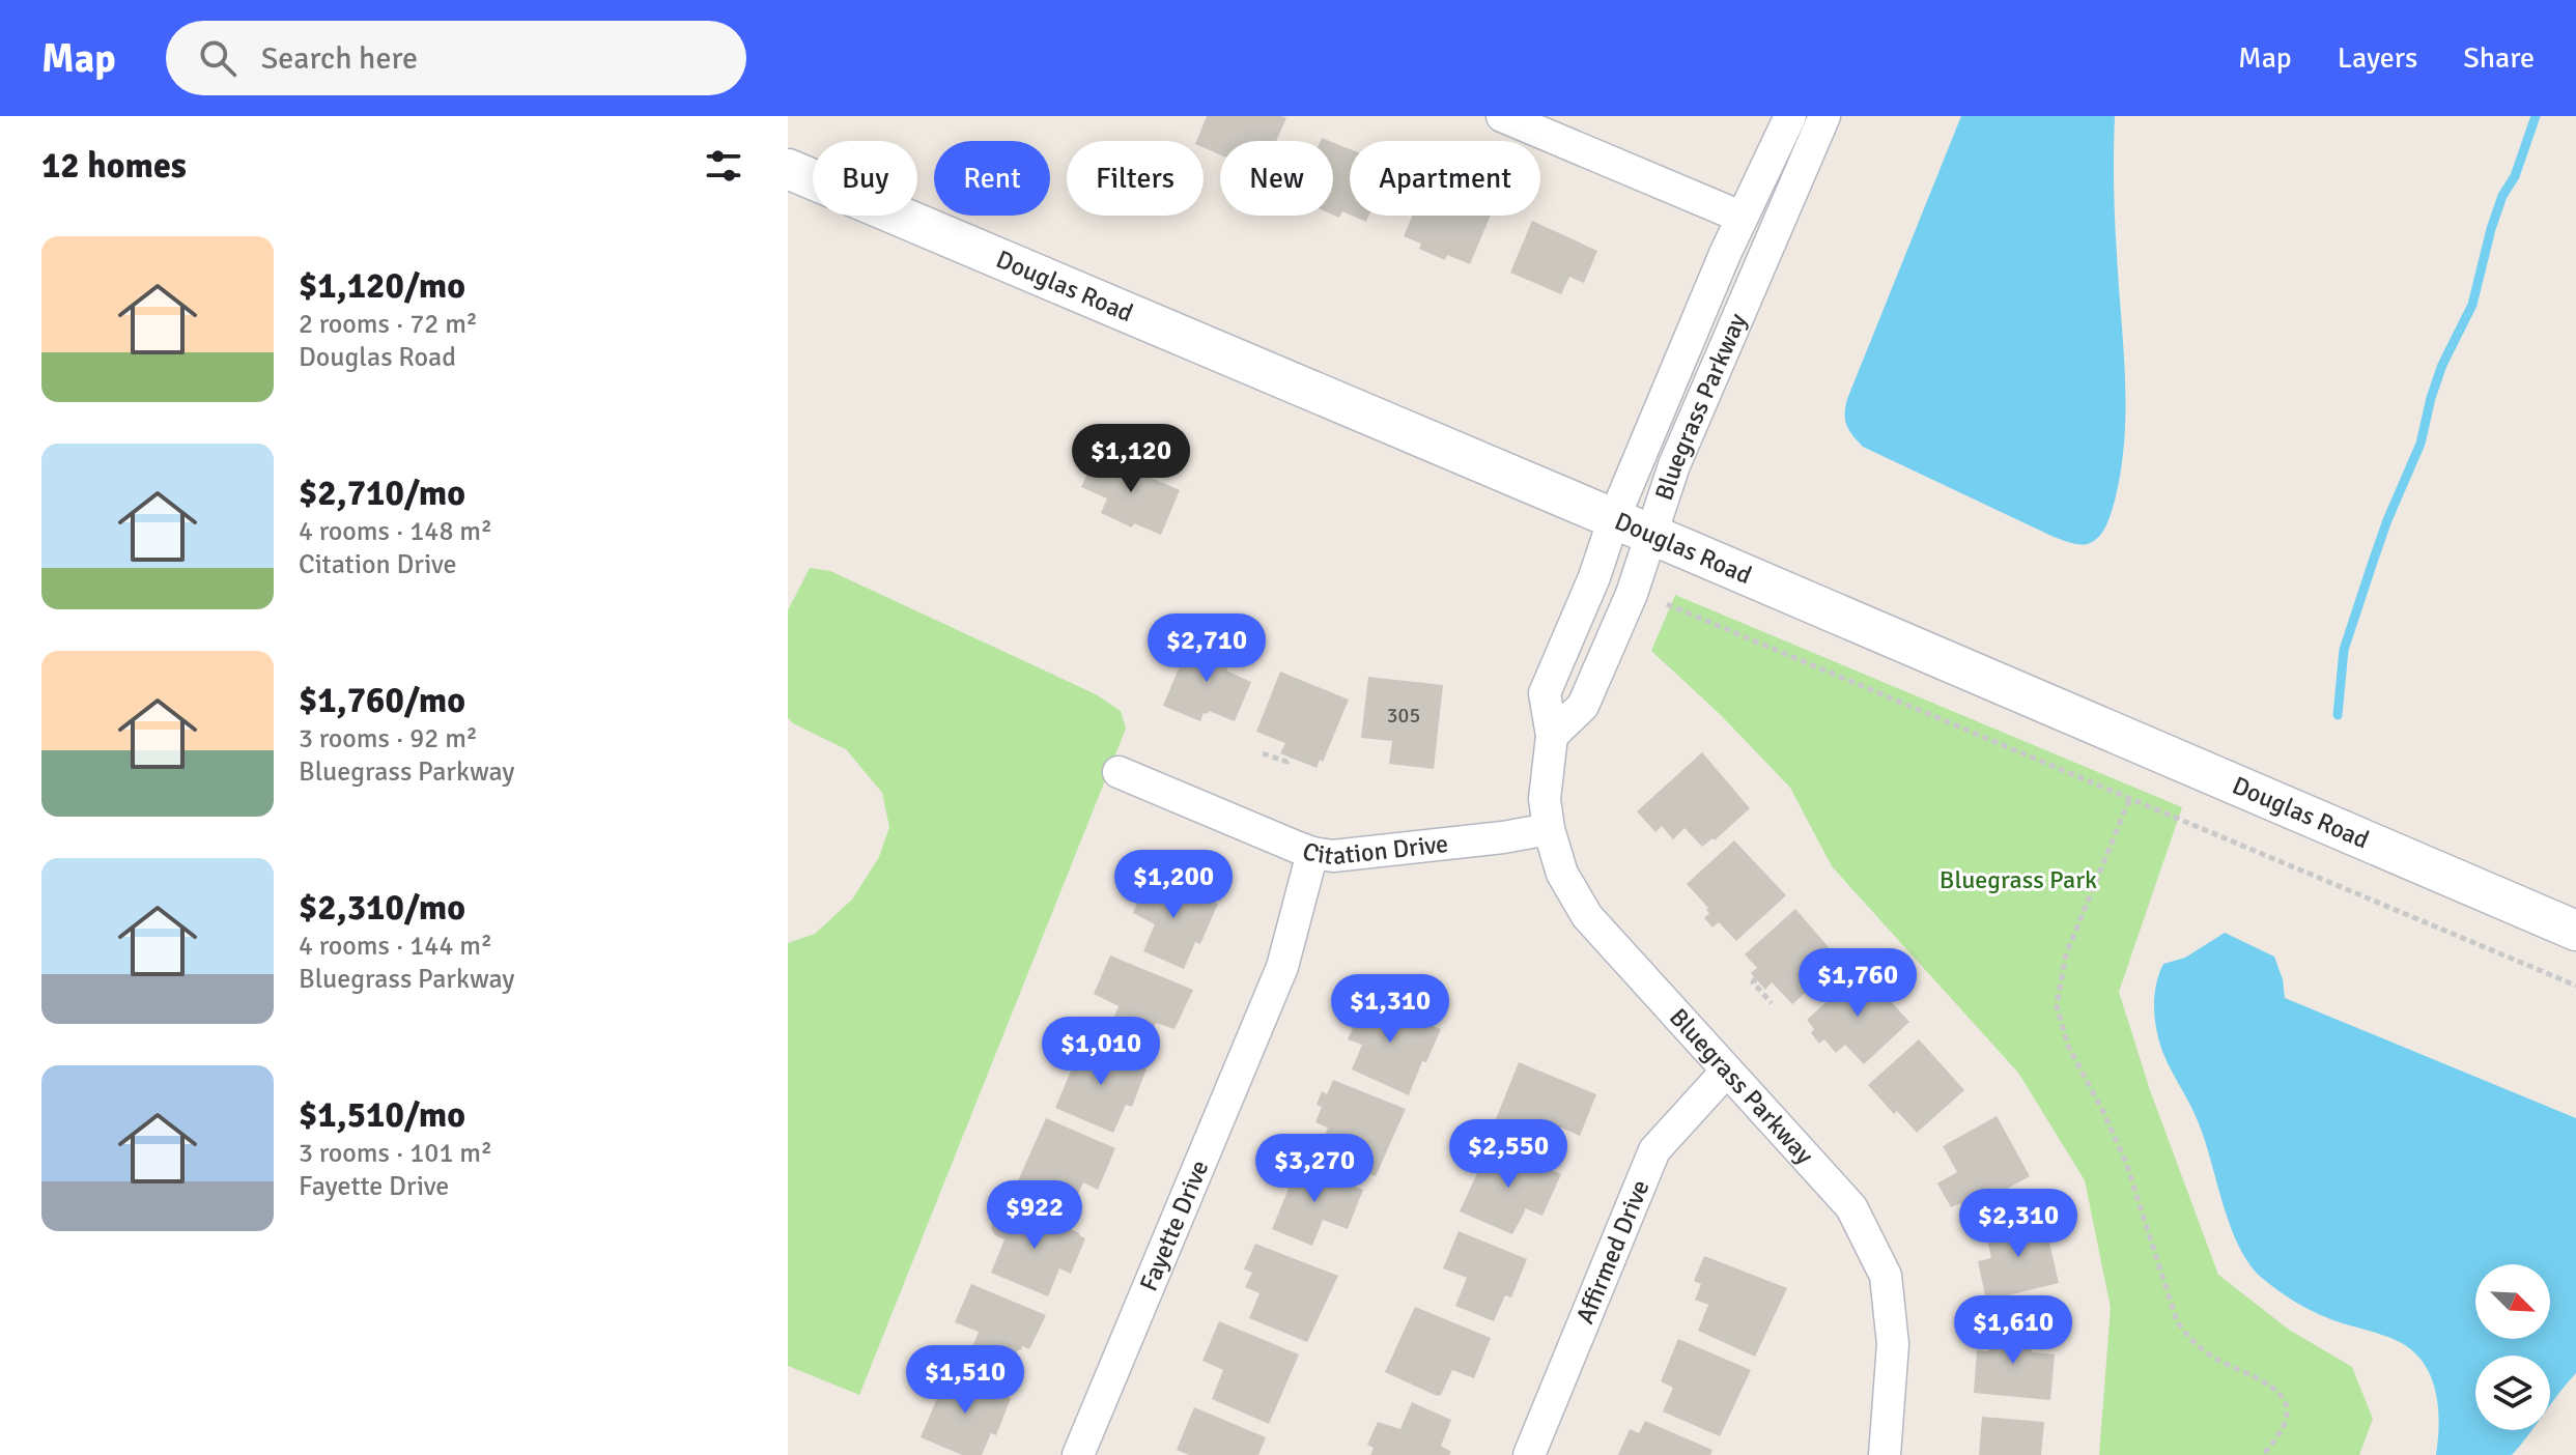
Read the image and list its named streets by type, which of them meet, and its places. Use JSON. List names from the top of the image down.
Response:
{
  "streets": {
    "street": [
      "Douglas Road",
      "Bluegrass Parkway",
      "Citation Drive",
      "Fayette Drive",
      "Affirmed Drive"
    ]
  },
  "crossings": [
    ["Douglas Road", "Bluegrass Parkway"],
    ["Bluegrass Parkway", "Citation Drive"],
    ["Bluegrass Parkway", "Affirmed Drive"],
    ["Citation Drive", "Fayette Drive"]
  ],
  "parks": ["Bluegrass Park"],
  "house_numbers": ["305"],
  "north": "bottom right",
  "page": {
    "header": "Map",
    "search": "Search here",
    "nav": ["Map", "Layers", "Share"],
    "heading": "12 homes",
    "chip": [
      "Buy",
      "Rent",
      "Filters",
      "New",
      "Apartment"
    ],
    "list": [
      {
        "name": "$1,120/mo",
        "note": "2 rooms · 72 m² · Douglas Road"
      },
      {
        "name": "$2,710/mo",
        "note": "4 rooms · 148 m² · Citation Drive"
      },
      {
        "name": "$1,760/mo",
        "note": "3 rooms · 92 m² · Bluegrass Parkway"
      },
      {
        "name": "$2,310/mo",
        "note": "4 rooms · 144 m² · Bluegrass Parkway"
      },
      {
        "name": "$1,510/mo",
        "note": "3 rooms · 101 m² · Fayette Drive"
      }
    ],
    "price": [
      "$1,120",
      "$2,710",
      "$1,200",
      "$1,760",
      "$1,310",
      "$1,010",
      "$2,550",
      "$3,270",
      "$922",
      "$2,310",
      "$1,610",
      "$1,510"
    ]
  }
}
